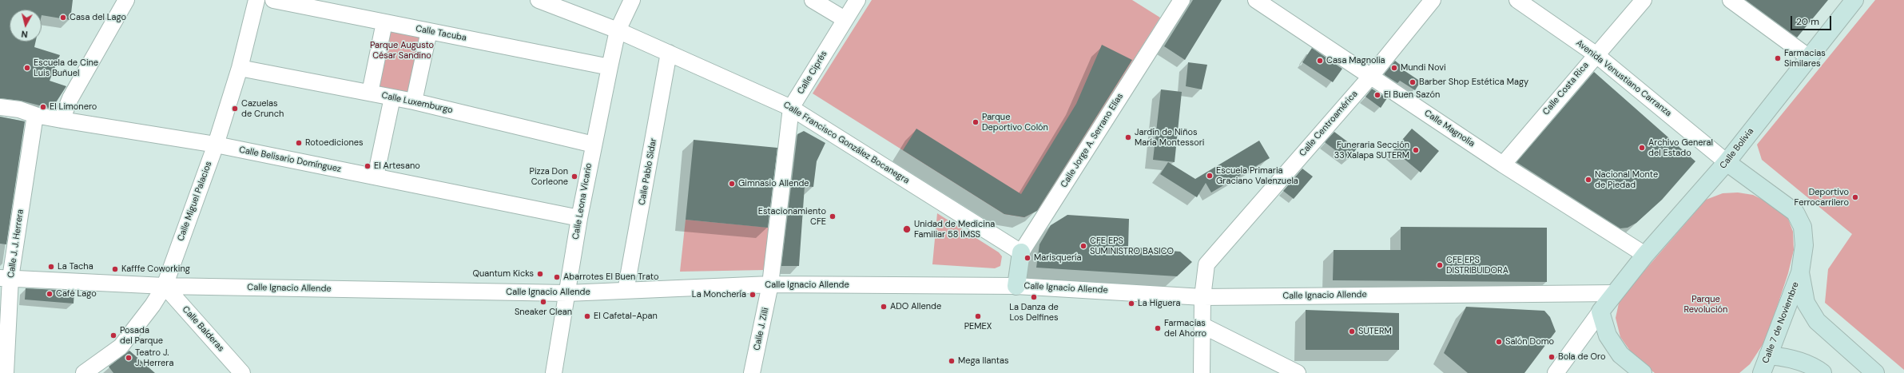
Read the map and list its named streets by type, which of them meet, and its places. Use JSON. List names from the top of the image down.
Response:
{
  "streets": {
    "main road": ["Calle Jorge A. Serrano Elías", "Calle Bolivia", "Calle 7 de Noviembre"],
    "street": [
      "Calle Tacuba",
      "Calle Ciprés",
      "Avenida Venustiano Carranza",
      "Calle Costa Rica",
      "Calle Luxemburgo",
      "Calle Centroamérica",
      "Calle Magnolia",
      "Calle Francisco González Bocanegra",
      "Calle Belisario Domínguez",
      "Calle Pablo Sidar",
      "Calle Miguel Palacios",
      "Calle Leona Vicario",
      "Calle J. J. Herrera",
      "Calle Ignacio Allende",
      "Calle Balderas",
      "Calle J. Zilli"
    ]
  },
  "crossings": [
    ["Calle Tacuba", "Calle Leona Vicario"],
    ["Calle Ciprés", "Calle Francisco González Bocanegra"],
    ["Calle Ciprés", "Calle Ignacio Allende"],
    ["Calle Ciprés", "Calle J. Zilli"],
    ["Avenida Venustiano Carranza", "Calle Costa Rica"],
    ["Avenida Venustiano Carranza", "Calle Bolivia"],
    ["Calle Costa Rica", "Calle Magnolia"],
    ["Calle Luxemburgo", "Calle Miguel Palacios"],
    ["Calle Luxemburgo", "Calle Leona Vicario"],
    ["Calle Centroamérica", "Calle Magnolia"],
    ["Calle Centroamérica", "Calle Ignacio Allende"],
    ["Calle Magnolia", "Calle Bolivia"],
    ["Calle Jorge A. Serrano Elías", "Calle Francisco González Bocanegra"],
    ["Calle Jorge A. Serrano Elías", "Calle Ignacio Allende"],
    ["Calle Francisco González Bocanegra", "Calle Pablo Sidar"],
    ["Calle Francisco González Bocanegra", "Calle Leona Vicario"],
    ["Calle Bolivia", "Calle Ignacio Allende"],
    ["Calle Belisario Domínguez", "Calle Miguel Palacios"],
    ["Calle Belisario Domínguez", "Calle Leona Vicario"],
    ["Calle Belisario Domínguez", "Calle J. J. Herrera"],
    ["Calle Pablo Sidar", "Calle Ignacio Allende"],
    ["Calle Miguel Palacios", "Calle Ignacio Allende"],
    ["Calle Miguel Palacios", "Calle Balderas"],
    ["Calle Leona Vicario", "Calle Ignacio Allende"],
    ["Calle J. J. Herrera", "Calle Ignacio Allende"],
    ["Calle Ignacio Allende", "Calle Balderas"],
    ["Calle Ignacio Allende", "Calle J. Zilli"]
  ],
  "parks": ["Parque Augusto César Sandino", "Parque Revolución"],
  "places": [
    "Casa del Lago",
    "Farmacias Similares",
    "Casa Magnolia",
    "Escuela de Cine Luis Buñuel",
    "Mundi Novi",
    "Barber Shop Estética Magy",
    "El Buen Sazón",
    "El Limonero",
    "Cazuelas de Crunch",
    "Parque Deportivo Colón",
    "Jardín de Niños María Montessori",
    "Rotoediciones",
    "Archivo General del Estado",
    "Funeraria Sección 33 Xalapa SUTERM",
    "El Artesano",
    "Escuela Primaria Graciano Valenzuela",
    "Pizza Don Corleone",
    "Nacional Monte de Piedad",
    "Gimnasio Allende",
    "Deportivo Ferrocarrilero",
    "Estacionamiento CFE",
    "Unidad de Medicina Familiar 58 IMSS",
    "CFE EPS SUMINISTRO BASICO",
    "Marisquería",
    "CFE EPS DISTRIBUIDORA",
    "La Tacha",
    "Kafffe Coworking",
    "Quantum Kicks",
    "Abarrotes El Buen Trato",
    "Café Lago",
    "La Monchería",
    "La Danza de Los Delfines",
    "Sneaker Clean",
    "La Higuera",
    "ADO Allende",
    "El Cafetal-Apan",
    "PEMEX",
    "Farmacias del Ahorro",
    "SUTERM",
    "Posada del Parque",
    "Salón Domo",
    "Bola de Oro",
    "Teatro J. J. Herrera",
    "Mega llantas"
  ],
  "scale_bar": "20 m",
  "north": "bottom"
}
